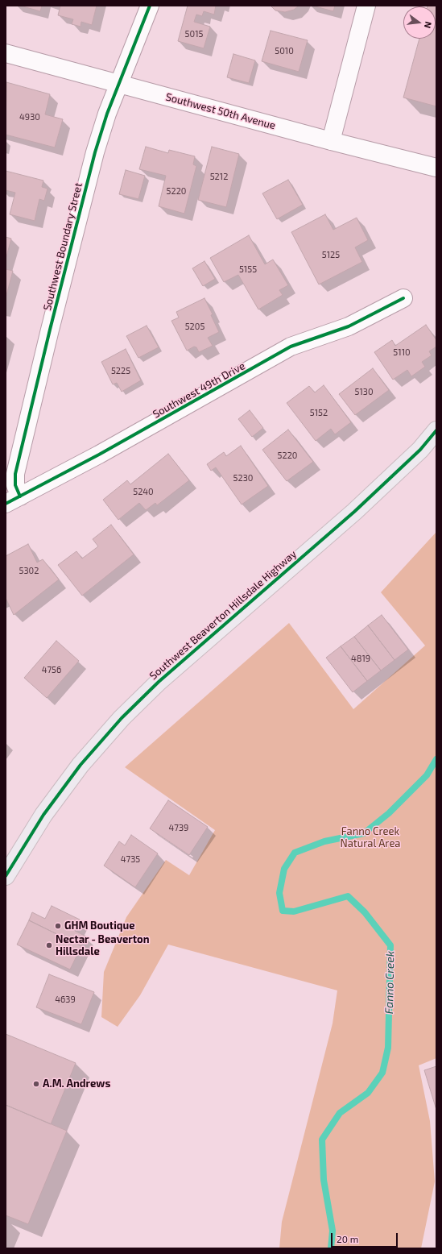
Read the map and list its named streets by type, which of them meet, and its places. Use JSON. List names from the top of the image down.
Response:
{
  "streets": {
    "main road": ["Southwest Beaverton Hillsdale Highway"],
    "street": ["Southwest 50th Avenue", "Southwest Boundary Street", "Southwest 49th Drive"]
  },
  "crossings": [
    ["Southwest 50th Avenue", "Southwest Boundary Street"],
    ["Southwest Boundary Street", "Southwest 49th Drive"]
  ],
  "water": ["Fanno Creek"],
  "parks": ["Fanno Creek Natural Area"],
  "places": ["GHM Boutique", "Nectar - Beaverton Hillsdale", "A.M. Andrews"],
  "house_numbers": [
    "5015",
    "5010",
    "4930",
    "5212",
    "5220",
    "5125",
    "5155",
    "5205",
    "5110",
    "5225",
    "5130",
    "5152",
    "5220",
    "5230",
    "5240",
    "5302",
    "4819",
    "4756",
    "4739",
    "4735",
    "4639"
  ],
  "scale_bar": "20 m",
  "north": "right"
}
